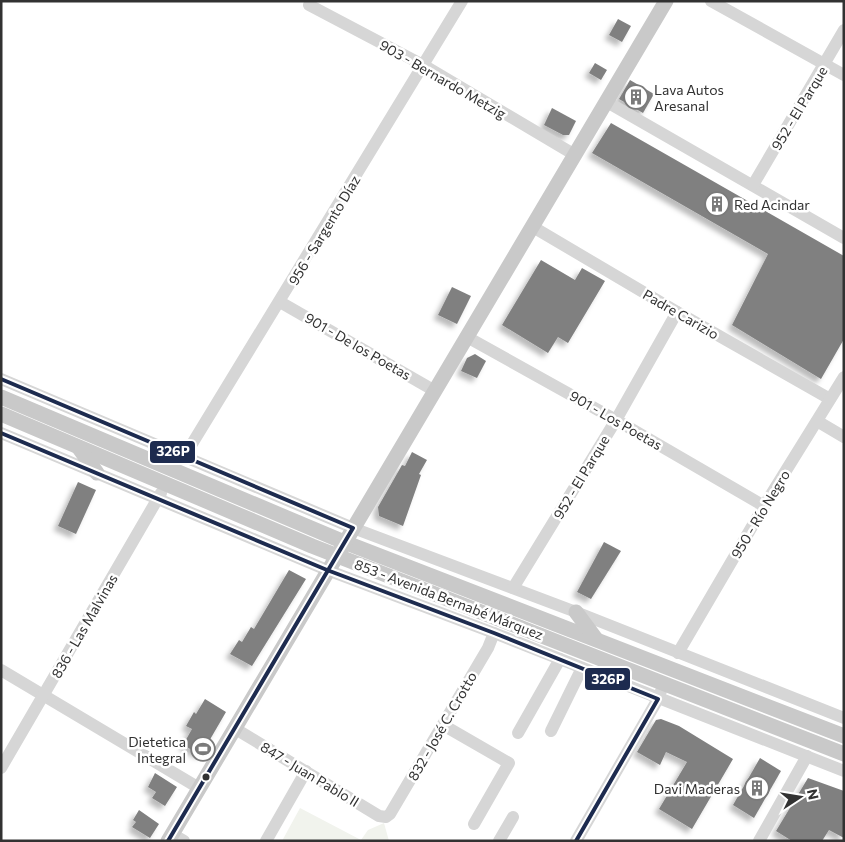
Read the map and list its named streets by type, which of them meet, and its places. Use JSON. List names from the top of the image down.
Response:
{
  "streets": {
    "main road": ["853 - Avenida Bernabé Márquez"],
    "street": [
      "903 - Bernardo Metzig",
      "952 - El Parque",
      "956 - Sargento Díaz",
      "Padre Carizio",
      "901 - De los Poetas",
      "901 - Los Poetas",
      "950 - Río Negro",
      "836 - Las Malvinas",
      "832 - José C. Crotto",
      "847 - Juan Pablo II"
    ]
  },
  "crossings": [
    ["903 - Bernardo Metzig", "956 - Sargento Díaz"],
    ["952 - El Parque", "Padre Carizio"],
    ["952 - El Parque", "901 - Los Poetas"],
    ["956 - Sargento Díaz", "901 - De los Poetas"],
    ["Padre Carizio", "950 - Río Negro"],
    ["901 - Los Poetas", "950 - Río Negro"],
    ["853 - Avenida Bernabé Márquez", "836 - Las Malvinas"],
    ["853 - Avenida Bernabé Márquez", "832 - José C. Crotto"],
    ["832 - José C. Crotto", "847 - Juan Pablo II"]
  ],
  "places": {
    "building": ["Lava Autos Aresanal", "Red Acindar", "Davi Maderas"],
    "sports": ["Dietetica Integral"]
  },
  "lines": ["transit line 326P"],
  "north": "right"
}
